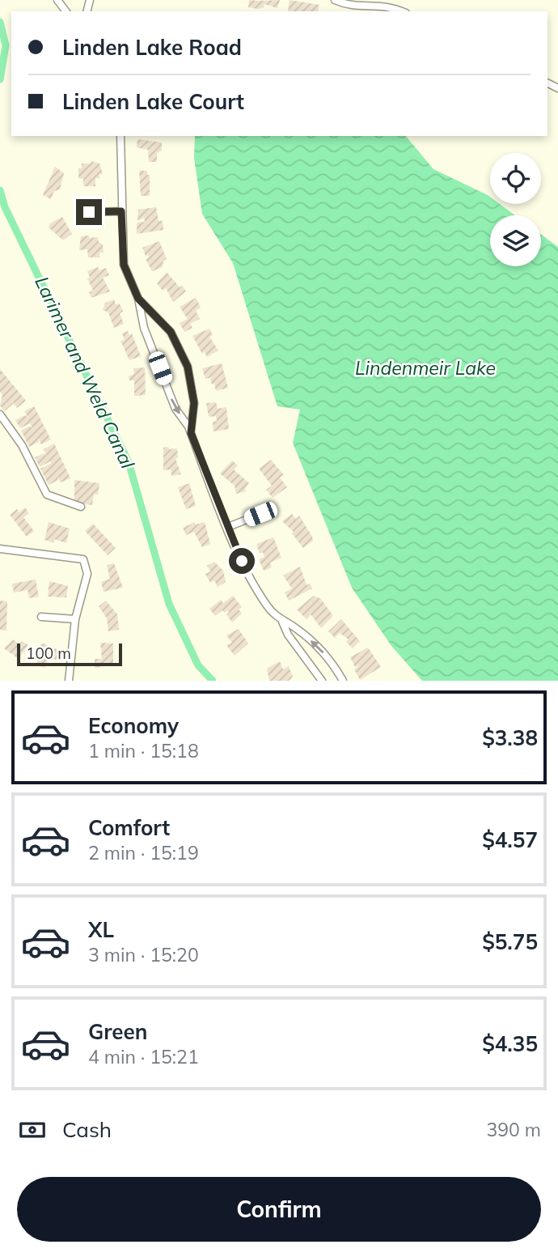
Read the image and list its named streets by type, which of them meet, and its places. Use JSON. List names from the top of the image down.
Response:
{
  "water": ["Lindenmeir Lake", "Larimer and Weld Canal"],
  "scale_bar": "100 m",
  "page": {
    "banner": ["Linden Lake Road", "Linden Lake Court"],
    "scale": "100 m",
    "list": [
      {
        "name": "Economy",
        "note": "1 min · 15:18",
        "value": "$3.38"
      },
      {
        "name": "Comfort",
        "note": "2 min · 15:19",
        "value": "$4.57"
      },
      {
        "name": "XL",
        "note": "3 min · 15:20",
        "value": "$5.75"
      },
      {
        "name": "Green",
        "note": "4 min · 15:21",
        "value": "$4.35"
      }
    ],
    "pay": ["Cash", "390 m"],
    "buttons": "Confirm"
  }
}
